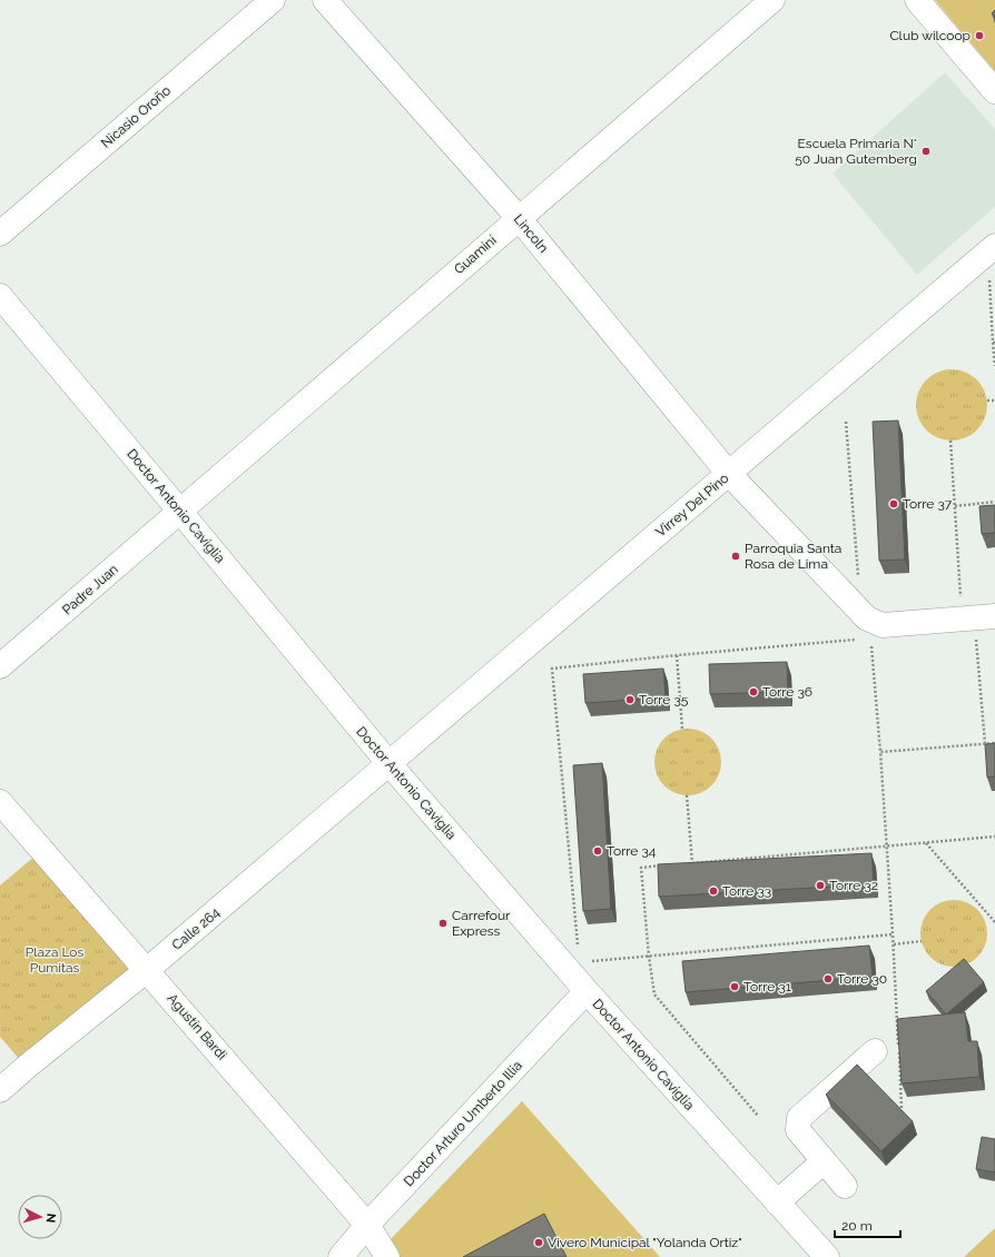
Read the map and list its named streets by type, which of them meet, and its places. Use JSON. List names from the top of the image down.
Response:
{
  "streets": {
    "street": [
      "Nicasio Oroño",
      "Lincoln",
      "Guaminí",
      "Virrey Del Pino",
      "Doctor Antonio Caviglia",
      "Padre Juan",
      "Calle 264",
      "Agustín Bardi",
      "Doctor Arturo Umberto Illia"
    ]
  },
  "crossings": [
    ["Lincoln", "Guaminí"],
    ["Lincoln", "Virrey Del Pino"],
    ["Guaminí", "Doctor Antonio Caviglia"],
    ["Guaminí", "Padre Juan"],
    ["Virrey Del Pino", "Doctor Antonio Caviglia"],
    ["Virrey Del Pino", "Calle 264"],
    ["Doctor Antonio Caviglia", "Padre Juan"],
    ["Doctor Antonio Caviglia", "Calle 264"],
    ["Doctor Antonio Caviglia", "Doctor Arturo Umberto Illia"],
    ["Calle 264", "Agustín Bardi"],
    ["Agustín Bardi", "Doctor Arturo Umberto Illia"]
  ],
  "parks": ["Plaza Los Pumitas"],
  "places": [
    "Club wilcoop",
    "Escuela Primaria N° 50 Juan Gutemberg",
    "Torre 37",
    "Parroquia Santa Rosa de Lima",
    "Torre 36",
    "Torre 35",
    "Torre 34",
    "Torre 32",
    "Torre 33",
    "Carrefour Express",
    "Torre 30",
    "Torre 31",
    "Vivero Municipal \"Yolanda Ortiz\""
  ],
  "scale_bar": "20 m",
  "north": "right"
}
